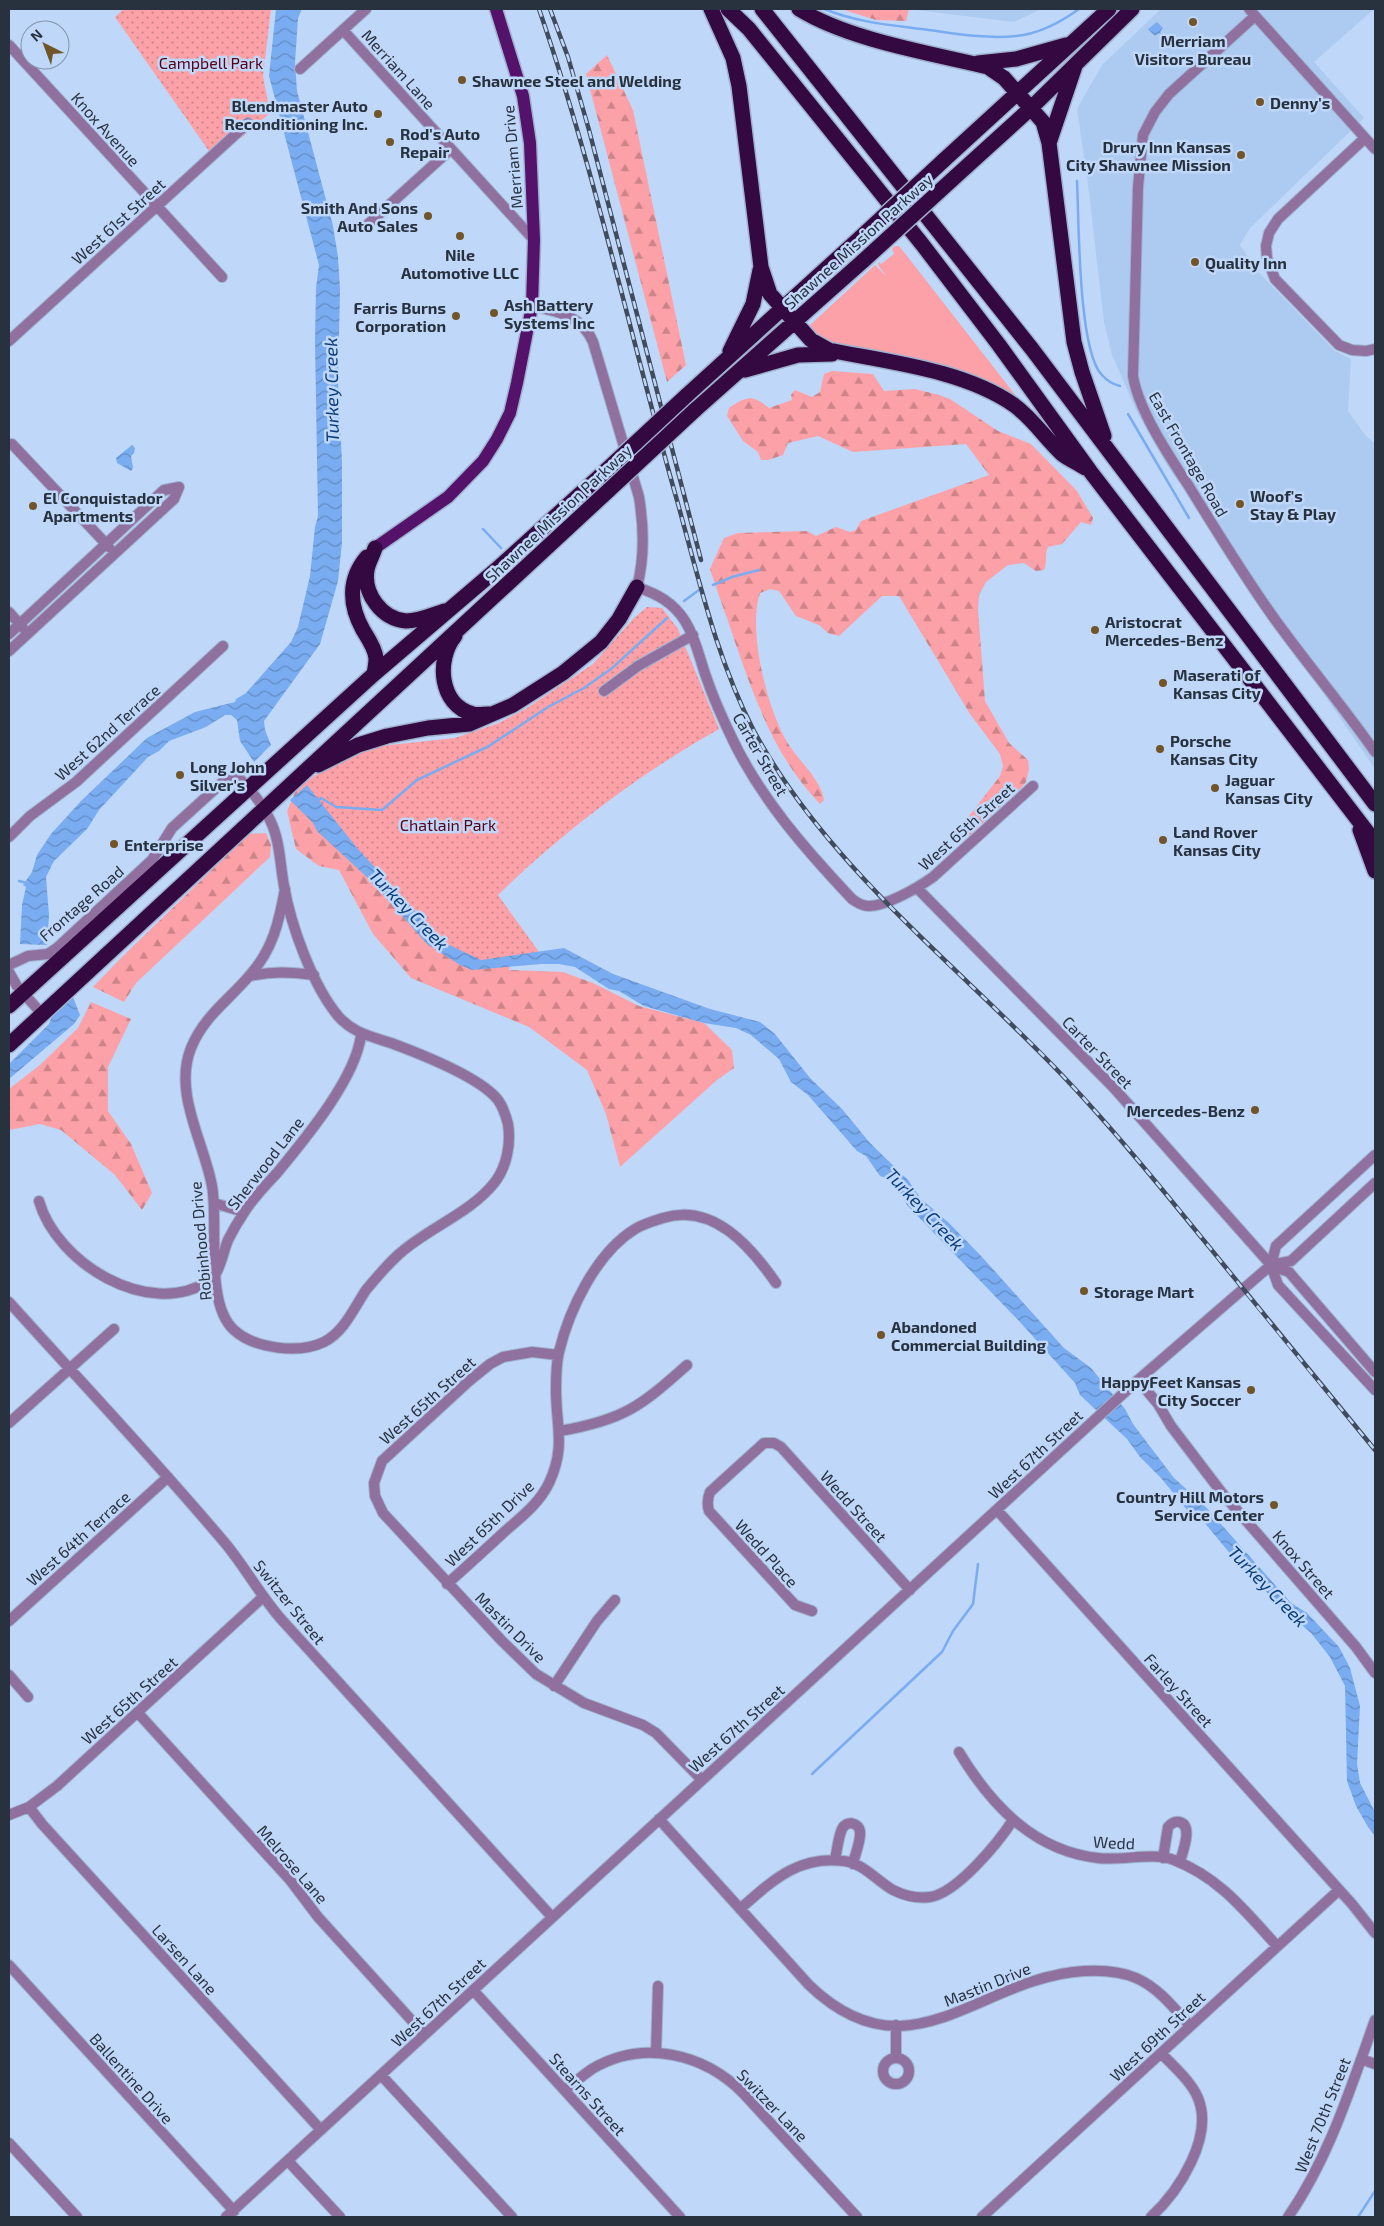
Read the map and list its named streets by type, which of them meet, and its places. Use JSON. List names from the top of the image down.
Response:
{
  "streets": {
    "highway": ["Shawnee Mission Parkway"],
    "main road": ["Merriam Drive"],
    "street": [
      "Merriam Lane",
      "Knox Avenue",
      "West 61st Street",
      "East Frontage Road",
      "West 62nd Terrace",
      "Carter Street",
      "West 65th Street",
      "Frontage Road",
      "Sherwood Lane",
      "Robinhood Drive",
      "West 67th Street",
      "Wedd Street",
      "West 65th Drive",
      "West 64th Terrace",
      "Wedd Place",
      "Knox Street",
      "Switzer Street",
      "Mastin Drive",
      "Farley Street",
      "Wedd",
      "Melrose Lane",
      "Larsen Lane",
      "West 69th Street",
      "Ballentine Drive",
      "Stearns Street",
      "Switzer Lane",
      "West 70th Street"
    ]
  },
  "crossings": [
    ["Merriam Lane", "Merriam Drive"],
    ["Knox Avenue", "West 61st Street"],
    ["Shawnee Mission Parkway", "Frontage Road"],
    ["Shawnee Mission Parkway", "Robinhood Drive"],
    ["Carter Street", "West 65th Street"],
    ["Carter Street", "West 67th Street"],
    ["West 65th Street", "West 65th Drive"],
    ["West 65th Street", "Switzer Street"],
    ["West 65th Street", "Mastin Drive"],
    ["West 65th Street", "Melrose Lane"],
    ["West 65th Street", "Larsen Lane"],
    ["Frontage Road", "Robinhood Drive"],
    ["Sherwood Lane", "Robinhood Drive"],
    ["West 67th Street", "Wedd Street"],
    ["West 67th Street", "Knox Street"],
    ["West 67th Street", "Switzer Street"],
    ["West 67th Street", "Mastin Drive"],
    ["West 67th Street", "Farley Street"],
    ["West 67th Street", "Melrose Lane"],
    ["West 67th Street", "Larsen Lane"],
    ["West 67th Street", "Ballentine Drive"],
    ["West 67th Street", "Stearns Street"],
    ["Wedd Street", "Wedd Place"],
    ["West 65th Drive", "Mastin Drive"],
    ["West 64th Terrace", "Switzer Street"],
    ["Mastin Drive", "West 69th Street"],
    ["Farley Street", "West 69th Street"],
    ["Wedd", "West 69th Street"],
    ["Stearns Street", "Switzer Lane"]
  ],
  "water": ["Turkey Creek"],
  "parks": ["Campbell Park", "Chatlain Park"],
  "places": [
    "Merriam Visitors Bureau",
    "Shawnee Steel and Welding",
    "Denny's",
    "Blendmaster Auto Reconditioning Inc.",
    "Rod's Auto Repair",
    "Drury Inn Kansas City Shawnee Mission",
    "Smith And Sons Auto Sales",
    "Nile Automotive LLC",
    "Quality Inn",
    "Ash Battery Systems Inc",
    "Farris Burns Corporation",
    "Woof's Stay & Play",
    "El Conquistador Apartments",
    "Aristocrat Mercedes-Benz",
    "Maserati of Kansas City",
    "Porsche Kansas City",
    "Long John Silver's",
    "Jaguar Kansas City",
    "Land Rover Kansas City",
    "Enterprise",
    "Mercedes-Benz",
    "Storage Mart",
    "Abandoned Commercial Building",
    "HappyFeet Kansas City Soccer",
    "Country Hill Motors Service Center"
  ],
  "north": "top left"
}
